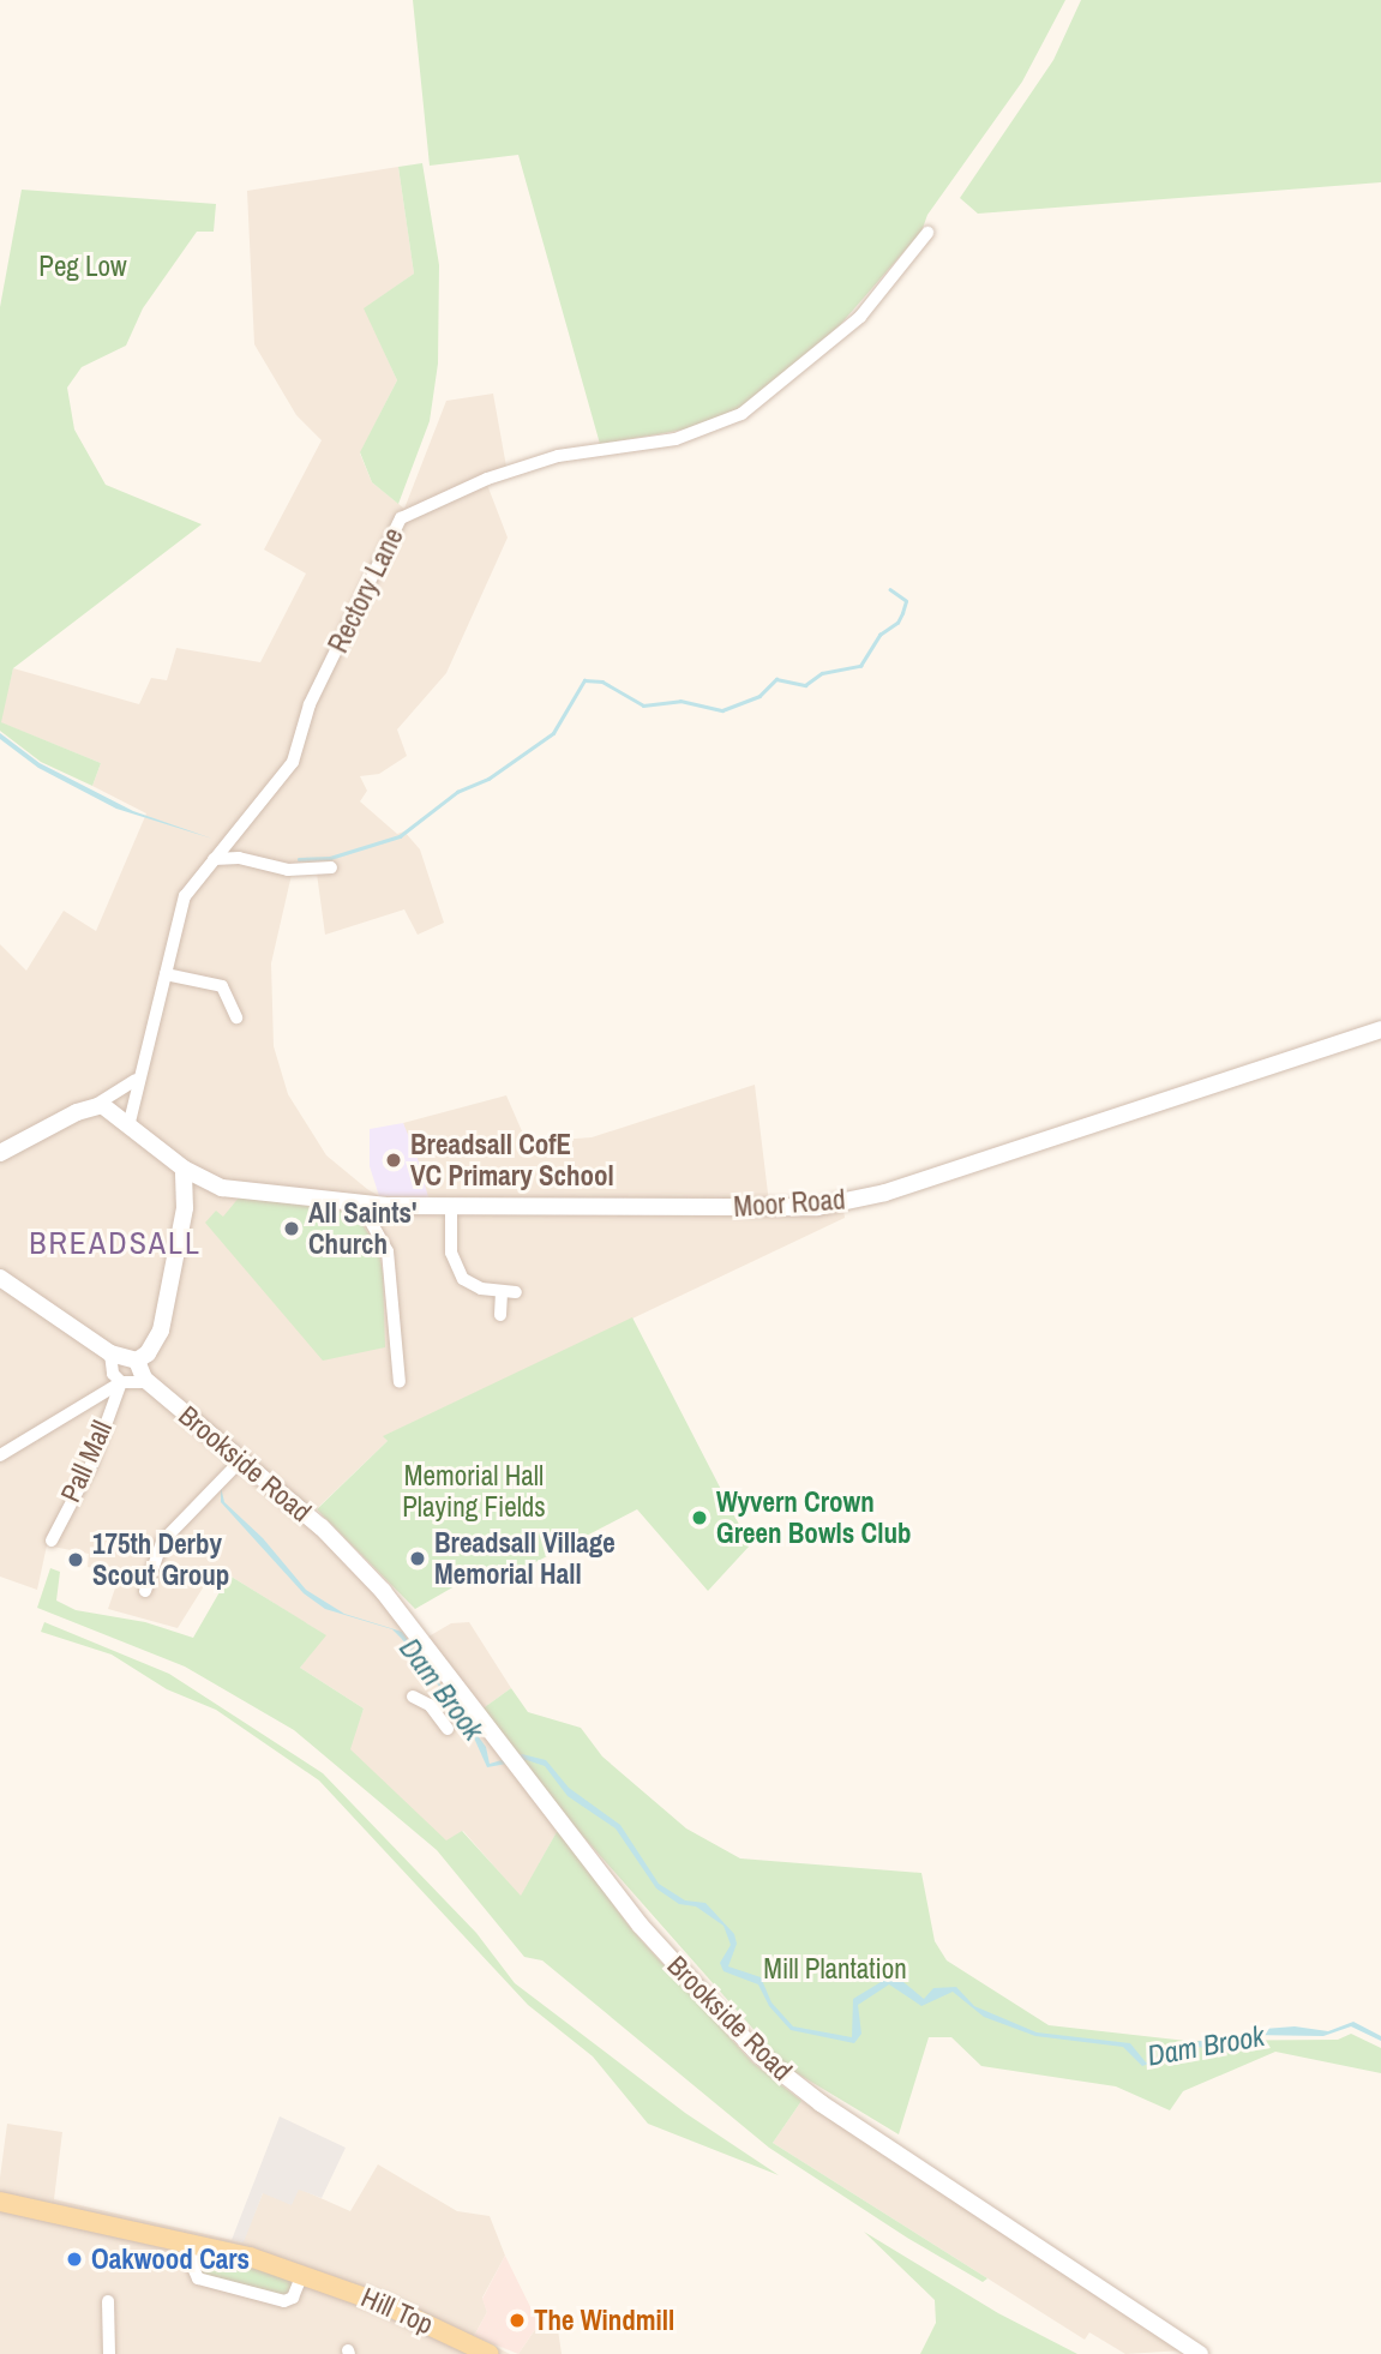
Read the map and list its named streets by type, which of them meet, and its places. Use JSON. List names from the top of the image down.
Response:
{
  "streets": {
    "main road": ["Hill Top"],
    "street": [
      "Rectory Lane",
      "Moor Road",
      "Pall Mall",
      "Brookside Road"
    ]
  },
  "crossings": [
    ["Rectory Lane", "Moor Road"]
  ],
  "districts": ["BREADSALL"],
  "water": ["Dam Brook"],
  "parks": ["Peg Low", "Memorial Hall Playing Fields", "Mill Plantation"],
  "places": [
    "Breadsall CofE VC Primary School",
    "All Saints' Church",
    "Wyvern Crown Green Bowls Club",
    "Breadsall Village Memorial Hall",
    "175th Derby Scout Group",
    "Oakwood Cars",
    "The Windmill"
  ]
}
